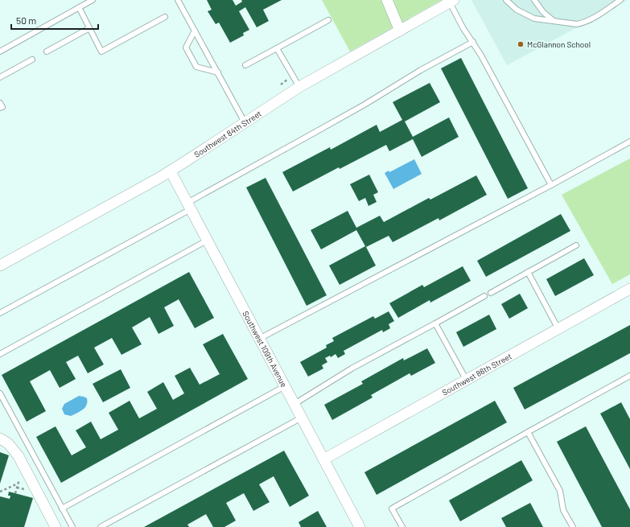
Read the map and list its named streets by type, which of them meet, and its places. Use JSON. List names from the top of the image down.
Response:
{
  "streets": {
    "street": ["Southwest 84th Street", "Southwest 109th Avenue", "Southwest 86th Street"]
  },
  "crossings": [
    ["Southwest 84th Street", "Southwest 109th Avenue"],
    ["Southwest 109th Avenue", "Southwest 86th Street"]
  ],
  "places": ["McGlannon School"],
  "scale_bar": "50 m"
}
